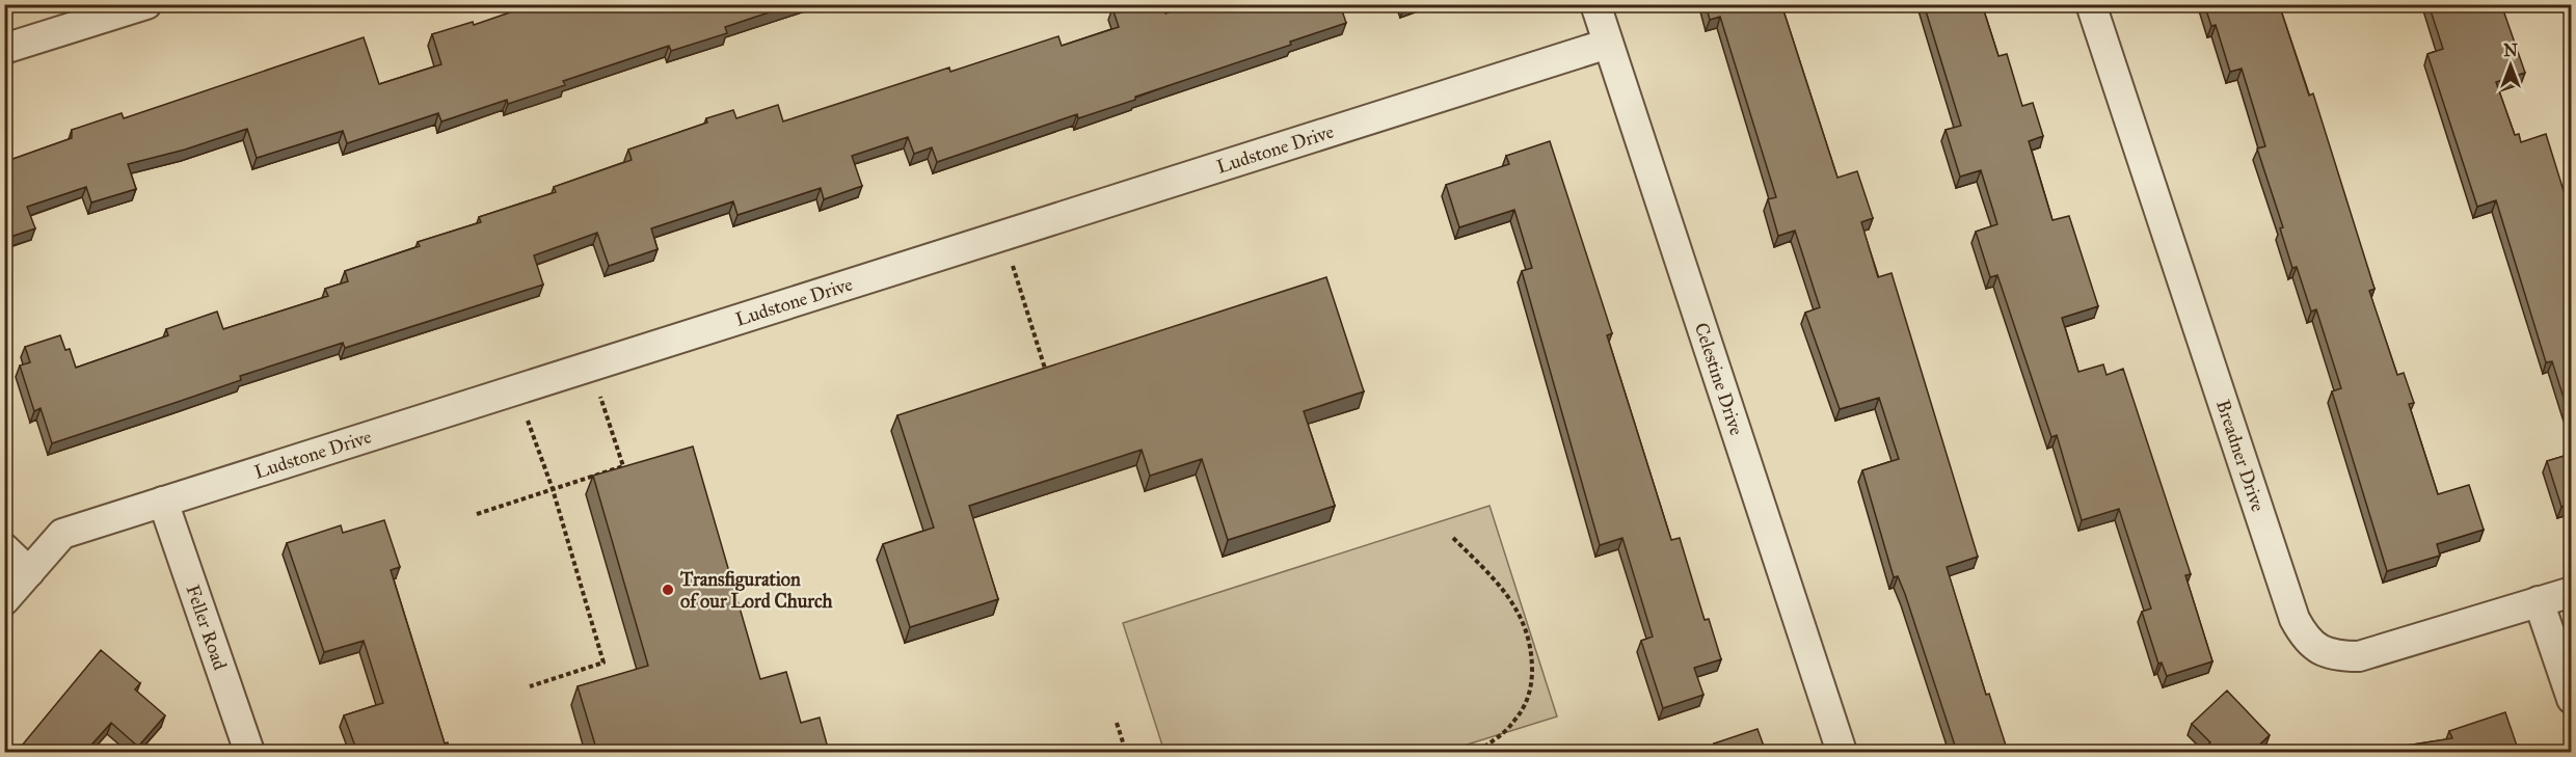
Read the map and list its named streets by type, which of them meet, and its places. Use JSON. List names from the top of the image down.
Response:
{
  "streets": {
    "street": [
      "Ludstone Drive",
      "Celestine Drive",
      "Breadner Drive",
      "Feller Road"
    ]
  },
  "crossings": [
    ["Ludstone Drive", "Celestine Drive"],
    ["Ludstone Drive", "Feller Road"]
  ],
  "places": ["Transfiguration of our Lord Church"],
  "north": "top"
}
